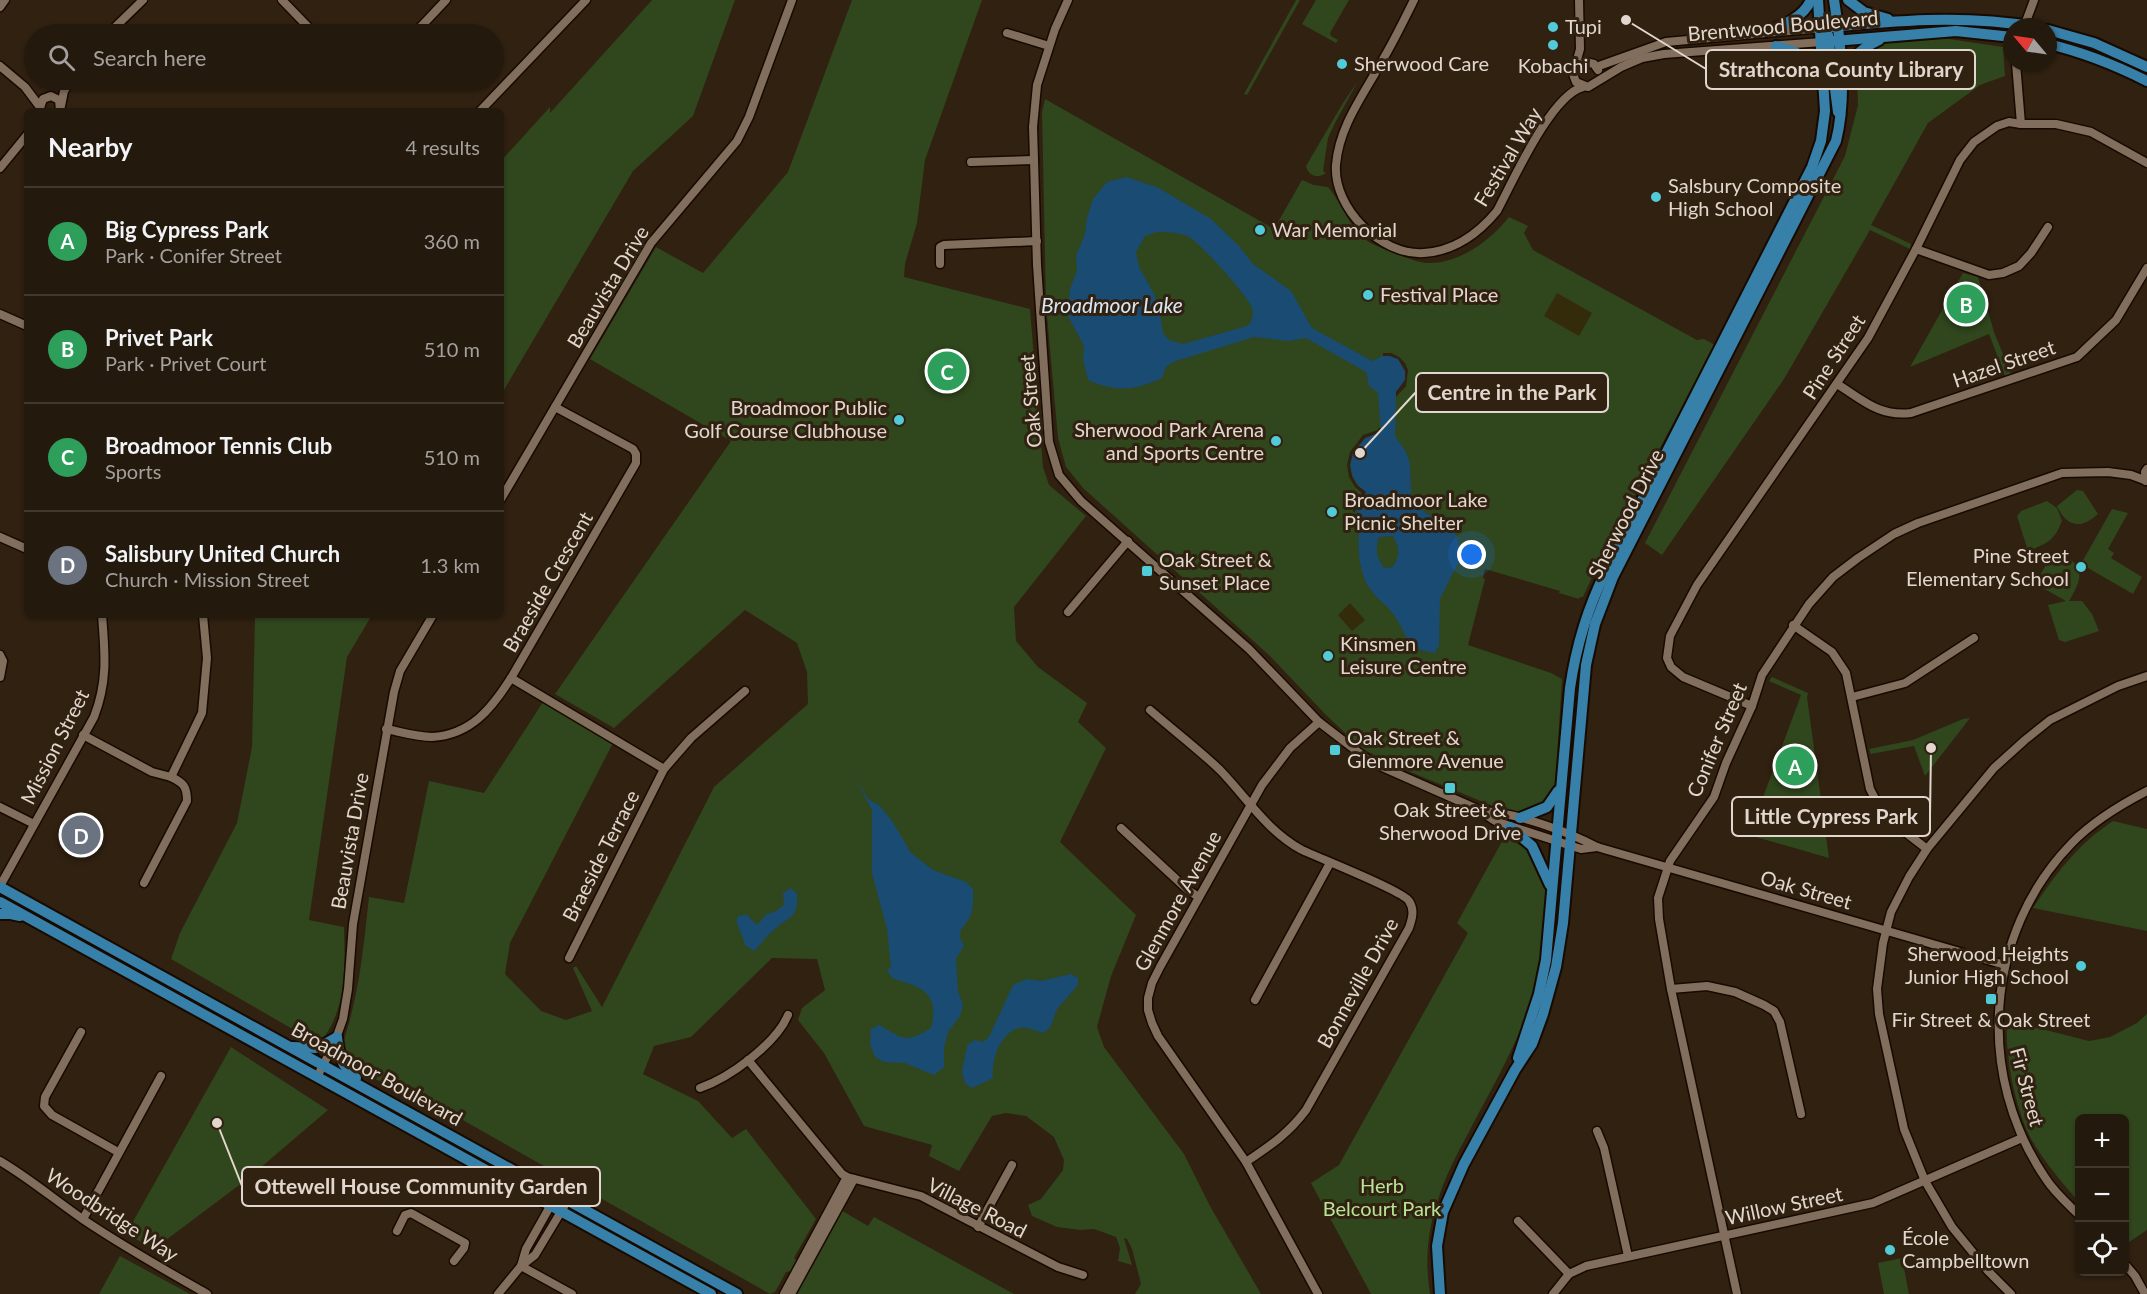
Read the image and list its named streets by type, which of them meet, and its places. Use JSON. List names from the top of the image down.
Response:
{
  "streets": {
    "main road": ["Brentwood Boulevard", "Sherwood Drive", "Broadmoor Boulevard"],
    "street": [
      "Festival Way",
      "Beauvista Drive",
      "Pine Street",
      "Hazel Street",
      "Oak Street",
      "Braeside Crescent",
      "Conifer Street",
      "Mission Street",
      "Braeside Terrace",
      "Glenmore Avenue",
      "Bonneville Drive",
      "Fir Street",
      "Willow Street",
      "Village Road",
      "Woodbridge Way"
    ]
  },
  "crossings": [
    ["Brentwood Boulevard", "Festival Way"],
    ["Brentwood Boulevard", "Sherwood Drive"],
    ["Beauvista Drive", "Braeside Crescent"],
    ["Beauvista Drive", "Broadmoor Boulevard"],
    ["Pine Street", "Hazel Street"],
    ["Pine Street", "Conifer Street"],
    ["Oak Street", "Sherwood Drive"],
    ["Oak Street", "Conifer Street"],
    ["Oak Street", "Glenmore Avenue"],
    ["Oak Street", "Fir Street"],
    ["Conifer Street", "Willow Street"],
    ["Mission Street", "Broadmoor Boulevard"],
    ["Glenmore Avenue", "Bonneville Drive"],
    ["Fir Street", "Willow Street"]
  ],
  "water": ["Broadmoor Lake"],
  "parks": ["Herb Belcourt Park"],
  "places": {
    "other": [
      "Strathcona County Library",
      "Tupi",
      "Kobachi",
      "Sherwood Care",
      "Salsbury Composite High School",
      "War Memorial",
      "Festival Place",
      "Broadmoor Public Golf Course Clubhouse",
      "Sherwood Park Arena and Sports Centre",
      "Centre in the Park",
      "Broadmoor Lake Picnic Shelter",
      "Pine Street Elementary School",
      "Kinsmen Leisure Centre",
      "Little Cypress Park",
      "Sherwood Heights Junior High School",
      "Ottewell House Community Garden",
      "École Campbelltown"
    ],
    "transit": [
      "Oak Street & Sunset Place",
      "Oak Street & Glenmore Avenue",
      "Oak Street & Sherwood Drive",
      "Fir Street & Oak Street"
    ]
  },
  "north": "top left",
  "page": {
    "search": "Search here",
    "heading": ["Nearby", "4 results"],
    "list": [
      {
        "mark": "A",
        "name": "Big Cypress Park",
        "note": "Park · Conifer Street",
        "value": "360 m"
      },
      {
        "mark": "B",
        "name": "Privet Park",
        "note": "Park · Privet Court",
        "value": "510 m"
      },
      {
        "mark": "C",
        "name": "Broadmoor Tennis Club",
        "note": "Sports",
        "value": "510 m"
      },
      {
        "mark": "D",
        "name": "Salisbury United Church",
        "note": "Church · Mission Street",
        "value": "1.3 km"
      }
    ],
    "pins": [
      "B",
      "C",
      "A",
      "D"
    ],
    "map_buttons": ["+", "−"]
  }
}
